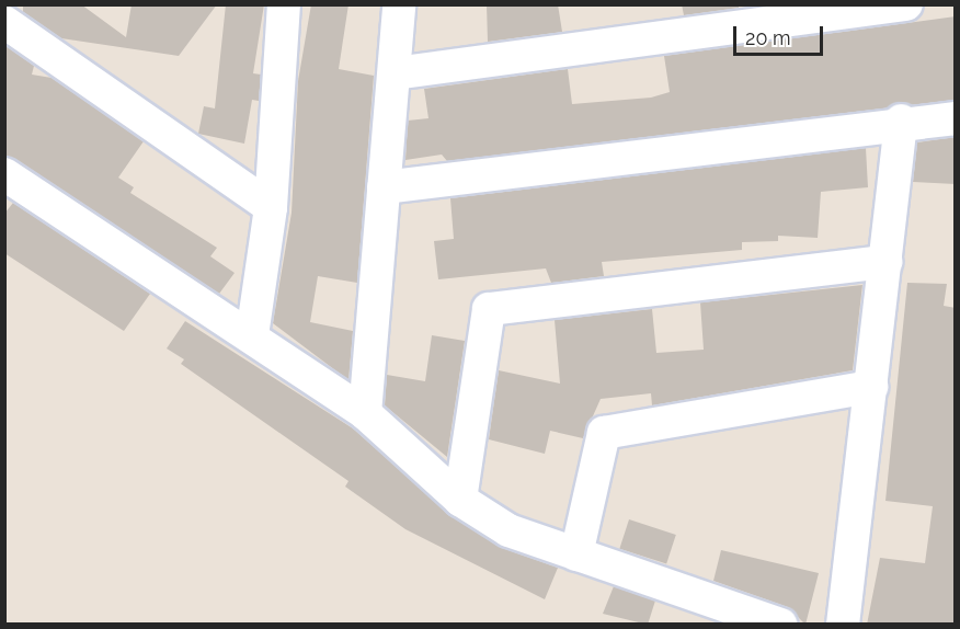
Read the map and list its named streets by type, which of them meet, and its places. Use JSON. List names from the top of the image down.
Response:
{
  "scale_bar": "20 m"
}
